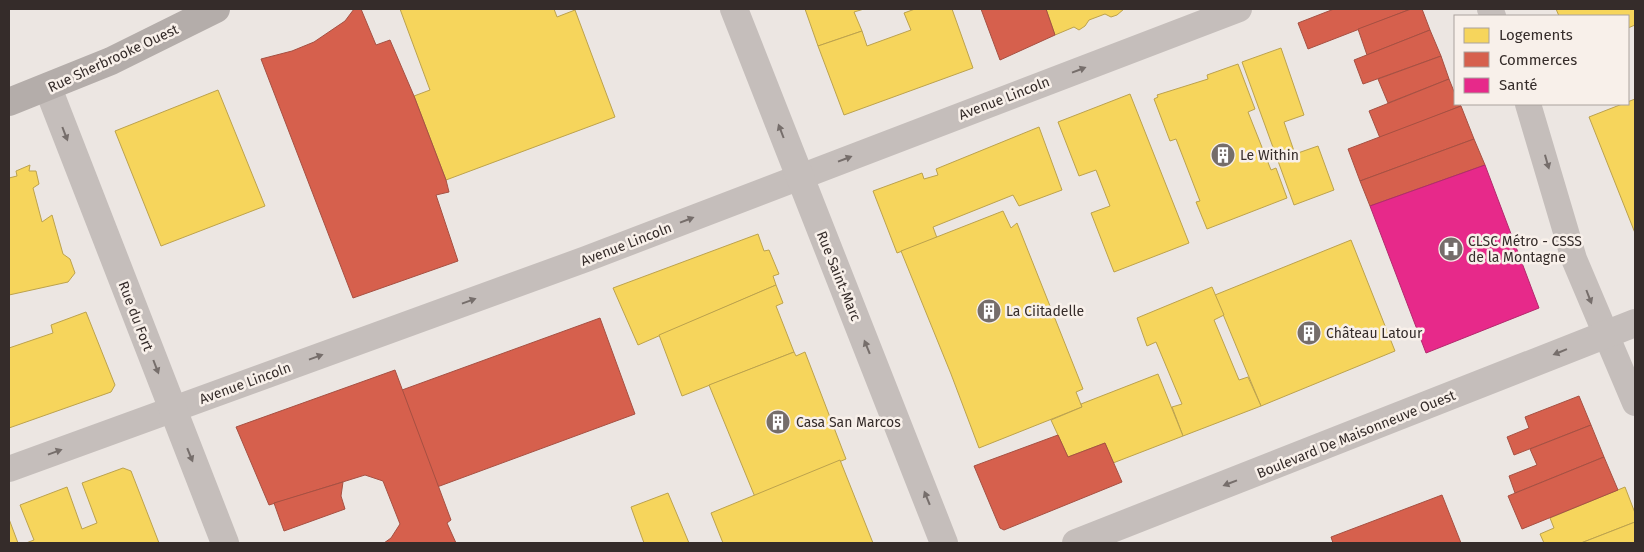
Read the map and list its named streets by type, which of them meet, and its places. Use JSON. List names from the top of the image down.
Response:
{
  "streets": {
    "main road": ["Rue Sherbrooke Ouest"],
    "street": [
      "Avenue Lincoln",
      "Rue Saint-Marc",
      "Rue du Fort",
      "Boulevard De Maisonneuve Ouest"
    ]
  },
  "crossings": [
    ["Rue Sherbrooke Ouest", "Rue du Fort"],
    ["Avenue Lincoln", "Rue Saint-Marc"],
    ["Avenue Lincoln", "Rue du Fort"]
  ],
  "one_way": [
    "Avenue Lincoln",
    "Rue Saint-Marc",
    "Rue du Fort",
    "Boulevard De Maisonneuve Ouest"
  ],
  "places": {
    "building": [
      "Le Within",
      "La Ciitadelle",
      "Château Latour",
      "Casa San Marcos"
    ],
    "hospital": ["CLSC Métro - CSSS de la Montagne"]
  },
  "legend": ["Logements", "Commerces", "Santé"]
}
